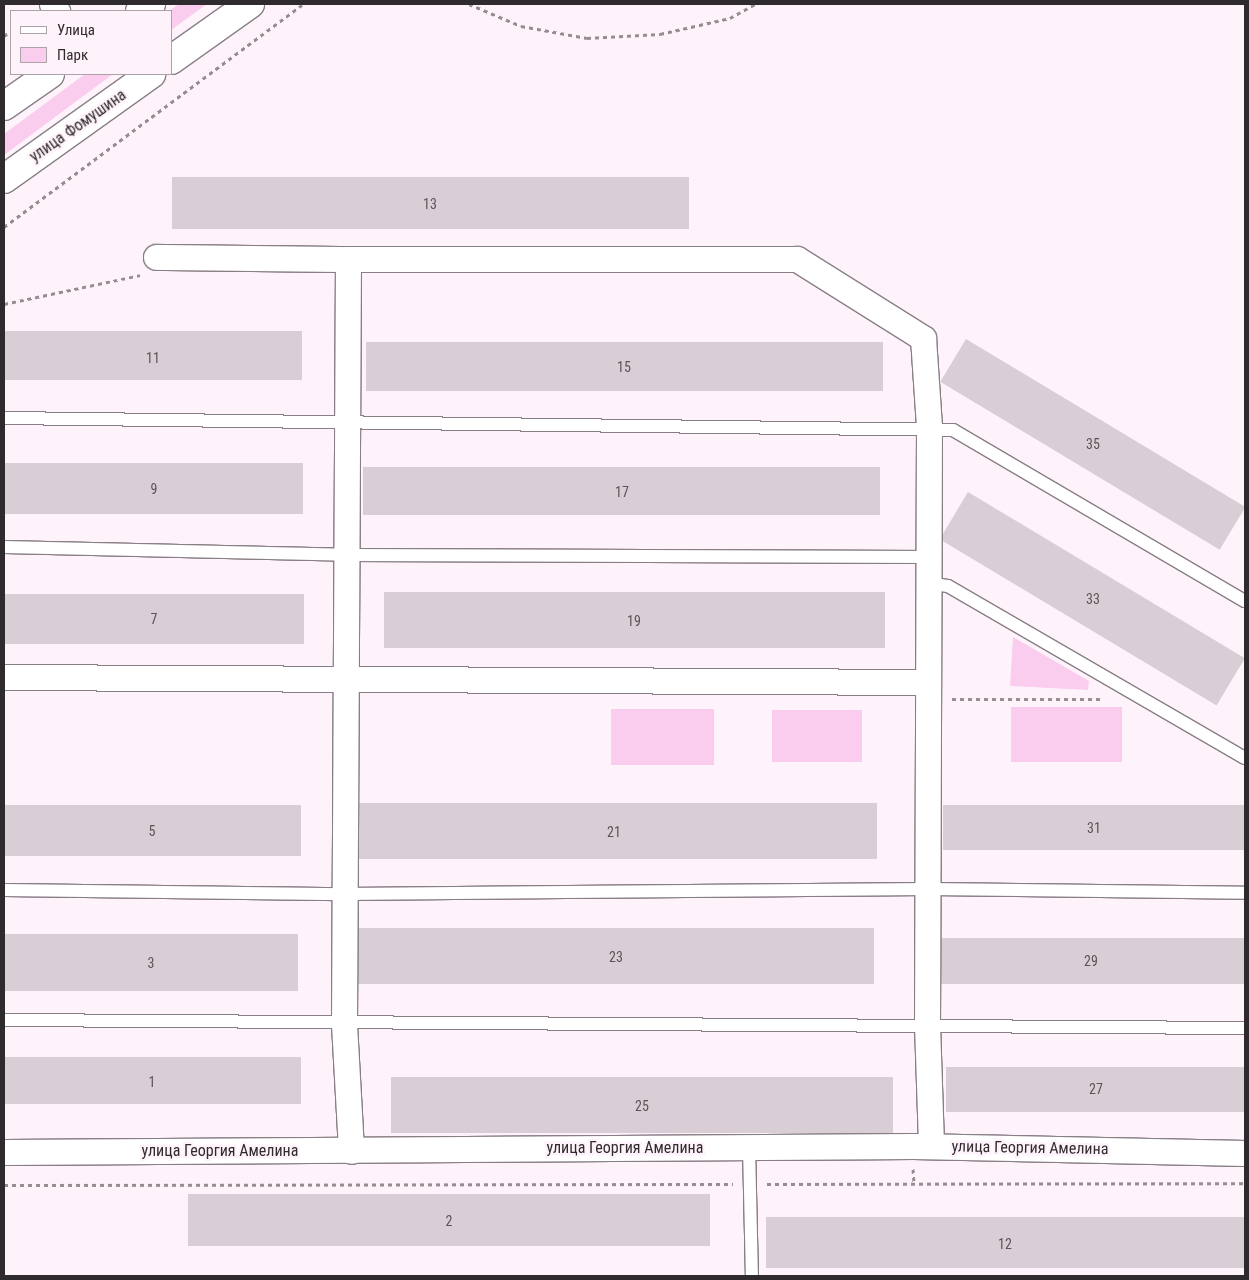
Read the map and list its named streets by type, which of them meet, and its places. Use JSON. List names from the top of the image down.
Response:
{
  "streets": {
    "main road": ["улица Фомушина"],
    "street": ["улица Георгия Амелина"]
  },
  "house_numbers": [
    "13",
    "11",
    "15",
    "35",
    "9",
    "17",
    "33",
    "7",
    "19",
    "31",
    "5",
    "21",
    "23",
    "29",
    "3",
    "1",
    "27",
    "25",
    "2",
    "12"
  ],
  "legend": ["Улица", "Парк"]
}
